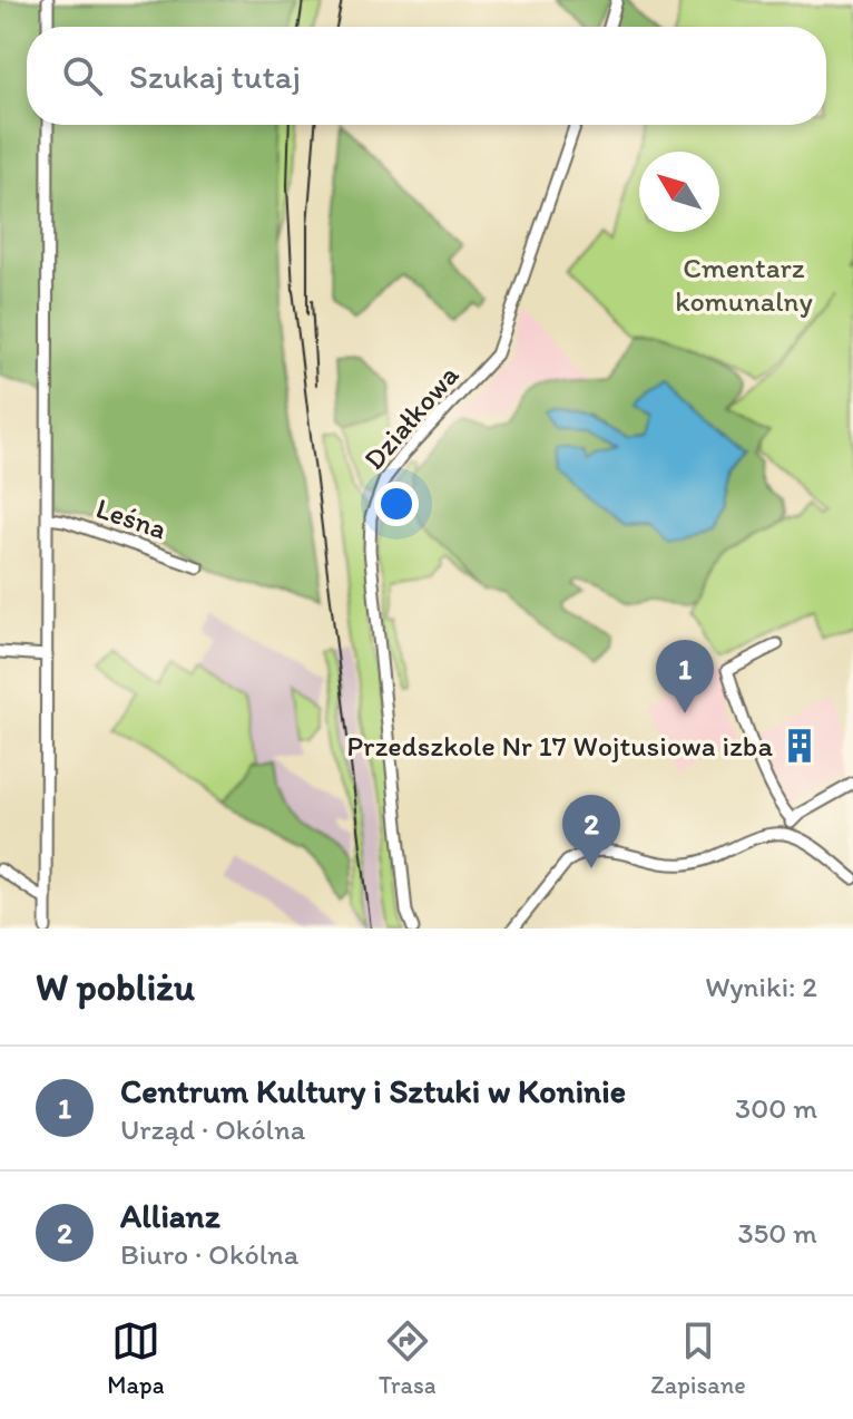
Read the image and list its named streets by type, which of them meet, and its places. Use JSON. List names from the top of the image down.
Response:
{
  "streets": {
    "street": ["Działkowa", "Leśna"]
  },
  "parks": ["Cmentarz komunalny"],
  "places": {
    "building": ["Przedszkole Nr 17 Wojtusiowa izba"]
  },
  "north": "top left",
  "page": {
    "search": "Szukaj tutaj",
    "pins": ["1", "2"],
    "heading": ["W pobliżu", "Wyniki: 2"],
    "list": [
      {
        "mark": "1",
        "name": "Centrum Kultury i Sztuki w Koninie",
        "note": "Urząd · Okólna",
        "value": "300 m"
      },
      {
        "mark": "2",
        "name": "Allianz",
        "note": "Biuro · Okólna",
        "value": "350 m"
      }
    ],
    "nav": ["Mapa", "Trasa", "Zapisane"]
  }
}
